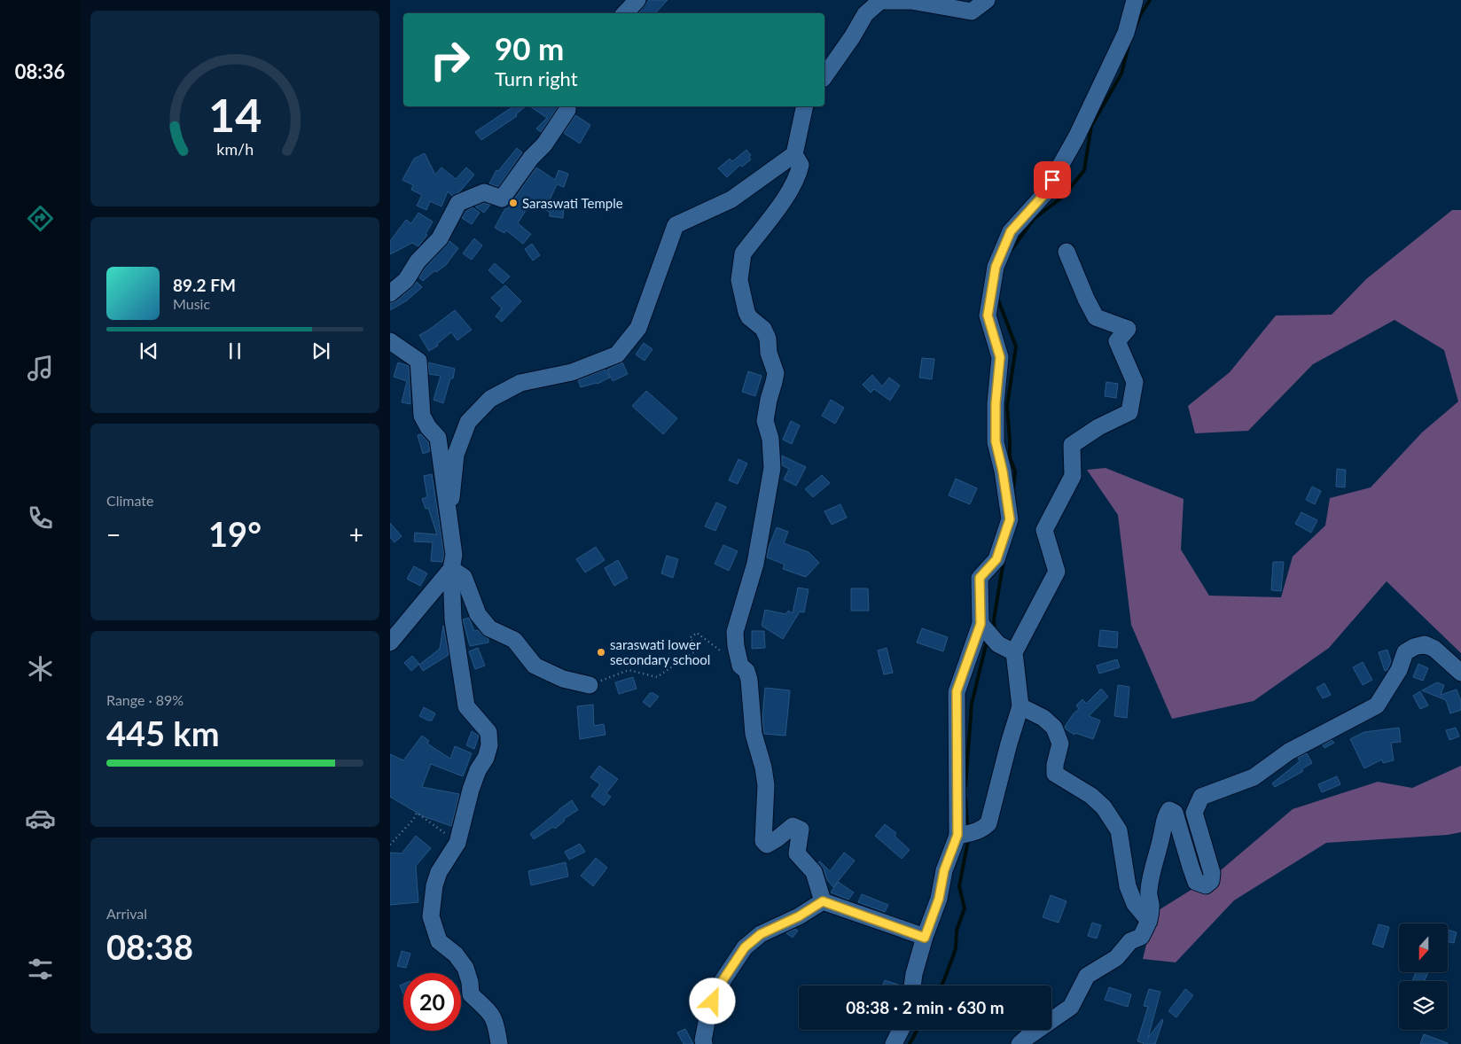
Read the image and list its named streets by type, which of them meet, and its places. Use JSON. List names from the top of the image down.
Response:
{
  "places": ["Saraswati Temple", "saraswati lower secondary school"],
  "north": "bottom",
  "page": {
    "tabs": "08:36",
    "turn": ["90 m", "Turn right"],
    "song": ["89.2 FM", "Music"],
    "tile": [
      "Climate",
      ["Range · 89%", "445 km"],
      ["Arrival", "08:38"]
    ],
    "heat": ["−", "19°", "+"],
    "limit": "20",
    "trip": "08:38 · 2 min · 630 m",
    "gauge": ["14", "km/h"]
  }
}
